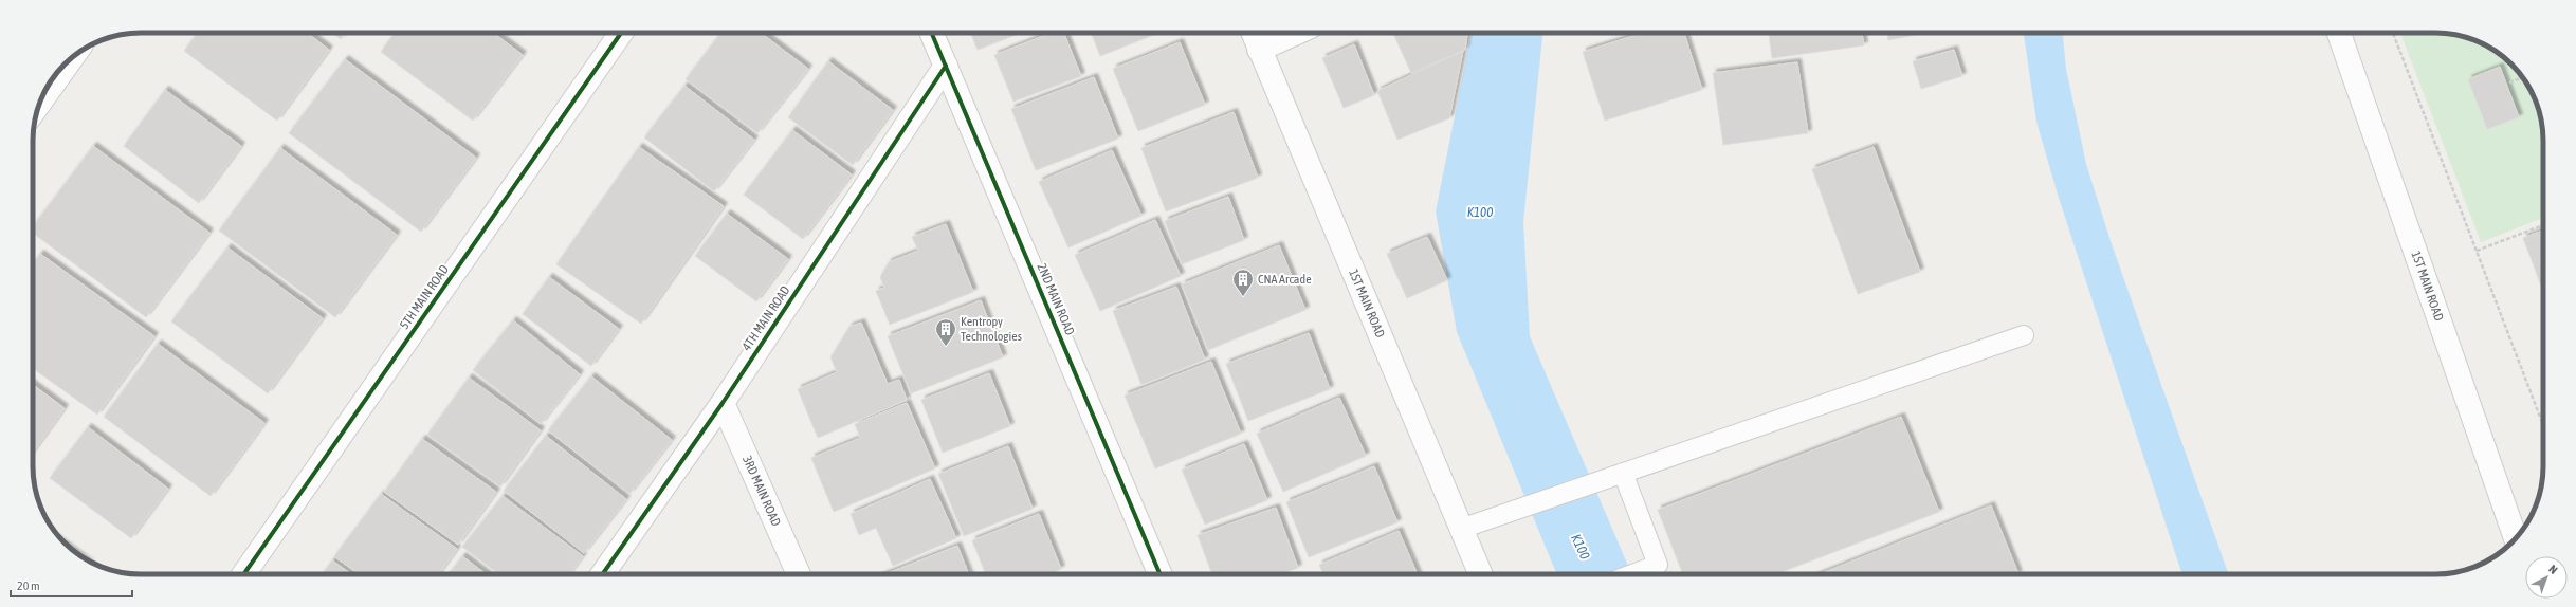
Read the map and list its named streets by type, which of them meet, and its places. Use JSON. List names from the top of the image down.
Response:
{
  "streets": {
    "street": [
      "1ST MAIN ROAD",
      "5TH MAIN ROAD",
      "2ND MAIN ROAD",
      "4TH MAIN ROAD",
      "3RD MAIN ROAD"
    ]
  },
  "crossings": [
    ["2ND MAIN ROAD", "4TH MAIN ROAD"],
    ["4TH MAIN ROAD", "3RD MAIN ROAD"]
  ],
  "water": ["K100"],
  "places": {
    "building": ["CNA Arcade", "Kentropy Technologies"]
  },
  "scale_bar": "20 m",
  "north": "top right"
}
